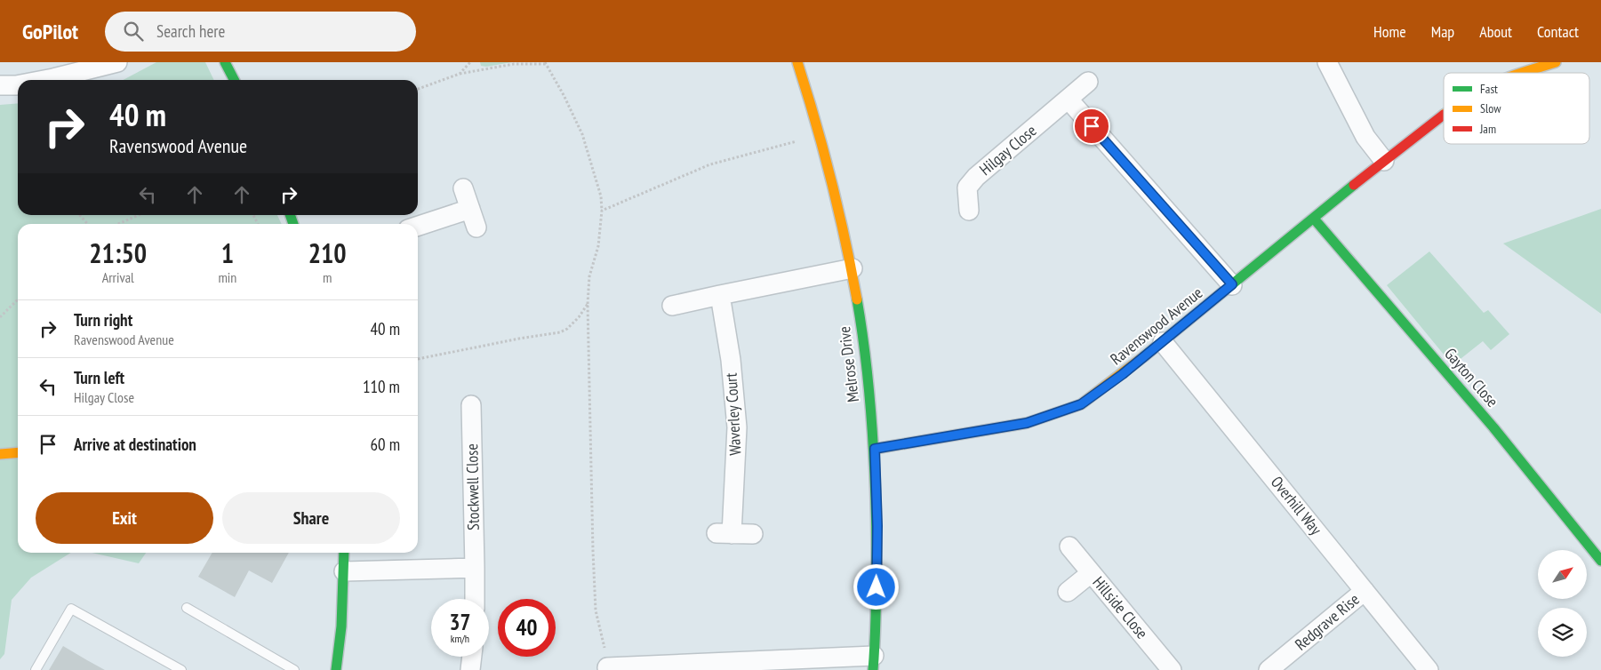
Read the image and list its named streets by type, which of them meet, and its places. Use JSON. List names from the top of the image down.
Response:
{
  "streets": {
    "street": [
      "Hilgay Close",
      "Ravenswood Avenue",
      "Melrose Drive",
      "Gayton Close",
      "Waverley Court",
      "Stockwell Close",
      "Overhill Way",
      "Hillside Close",
      "Redgrave Rise"
    ]
  },
  "crossings": [
    ["Ravenswood Avenue", "Melrose Drive"],
    ["Ravenswood Avenue", "Gayton Close"],
    ["Ravenswood Avenue", "Overhill Way"],
    ["Overhill Way", "Redgrave Rise"]
  ],
  "legend": ["Fast", "Slow", "Jam"],
  "north": "top right",
  "page": {
    "header": "GoPilot",
    "search": "Search here",
    "nav": [
      "Home",
      "Map",
      "About",
      "Contact"
    ],
    "turn": ["40 m", "Ravenswood Avenue"],
    "eta": [
      "21:50",
      "Arrival",
      "1",
      "min",
      "210",
      "m"
    ],
    "list": [
      {
        "name": "Turn right",
        "note": "Ravenswood Avenue",
        "value": "40 m"
      },
      {
        "name": "Turn left",
        "note": "Hilgay Close",
        "value": "110 m"
      },
      {
        "name": "Arrive at destination",
        "value": "60 m"
      }
    ],
    "buttons": ["Exit", "Share"],
    "speed": "37 km/h",
    "limit": "40"
  }
}
